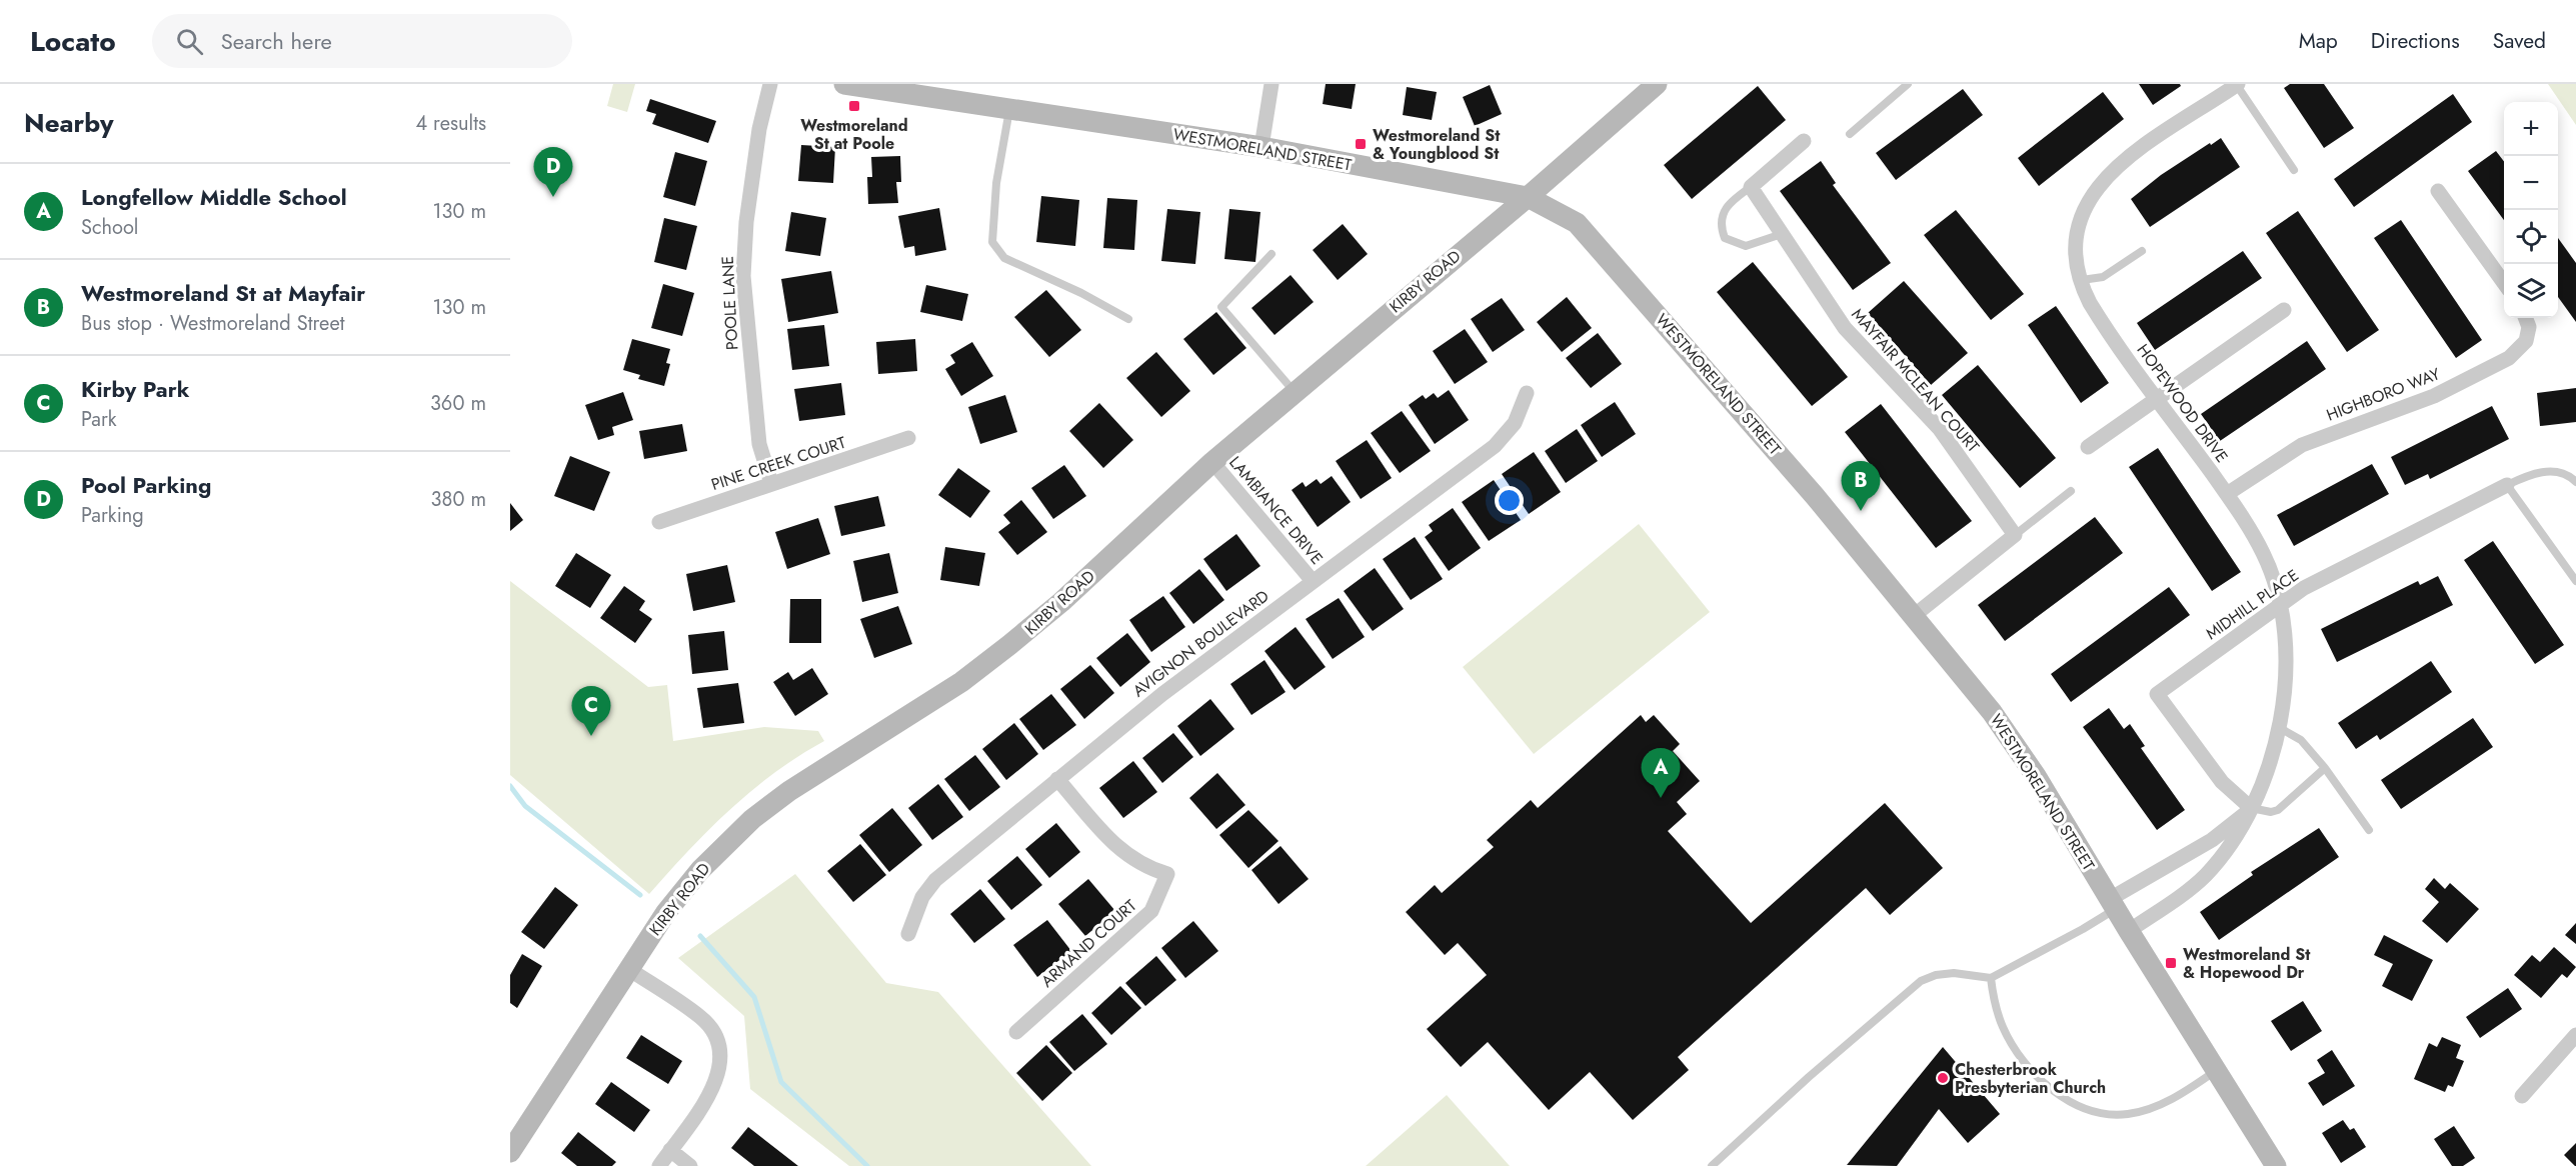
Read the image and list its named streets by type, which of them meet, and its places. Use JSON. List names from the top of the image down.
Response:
{
  "streets": {
    "main road": ["WESTMORELAND STREET", "KIRBY ROAD"],
    "street": [
      "POOLE LANE",
      "MAYFAIR MCLEAN COURT",
      "HIGHBORO WAY",
      "HOPEWOOD DRIVE",
      "PINE CREEK COURT",
      "LAMBIANCE DRIVE",
      "MIDHILL PLACE",
      "AVIGNON BOULEVARD",
      "ARMAND COURT"
    ]
  },
  "crossings": [
    ["WESTMORELAND STREET", "KIRBY ROAD"],
    ["WESTMORELAND STREET", "HOPEWOOD DRIVE"],
    ["KIRBY ROAD", "LAMBIANCE DRIVE"],
    ["POOLE LANE", "PINE CREEK COURT"],
    ["HIGHBORO WAY", "HOPEWOOD DRIVE"],
    ["HOPEWOOD DRIVE", "MIDHILL PLACE"],
    ["LAMBIANCE DRIVE", "AVIGNON BOULEVARD"],
    ["AVIGNON BOULEVARD", "ARMAND COURT"]
  ],
  "places": {
    "transit": ["Westmoreland St at Poole", "Westmoreland St & Youngblood St", "Westmoreland St & Hopewood Dr"],
    "other": ["Chesterbrook Presbyterian Church"]
  },
  "page": {
    "header": "Locato",
    "search": "Search here",
    "nav": ["Map", "Directions", "Saved"],
    "heading": ["Nearby", "4 results"],
    "map_buttons": ["+", "−"],
    "pins": [
      "D",
      "B",
      "C",
      "A"
    ],
    "list": [
      {
        "mark": "A",
        "name": "Longfellow Middle School",
        "note": "School",
        "value": "130 m"
      },
      {
        "mark": "B",
        "name": "Westmoreland St at Mayfair",
        "note": "Bus stop · Westmoreland Street",
        "value": "130 m"
      },
      {
        "mark": "C",
        "name": "Kirby Park",
        "note": "Park",
        "value": "360 m"
      },
      {
        "mark": "D",
        "name": "Pool Parking",
        "note": "Parking",
        "value": "380 m"
      }
    ]
  }
}
